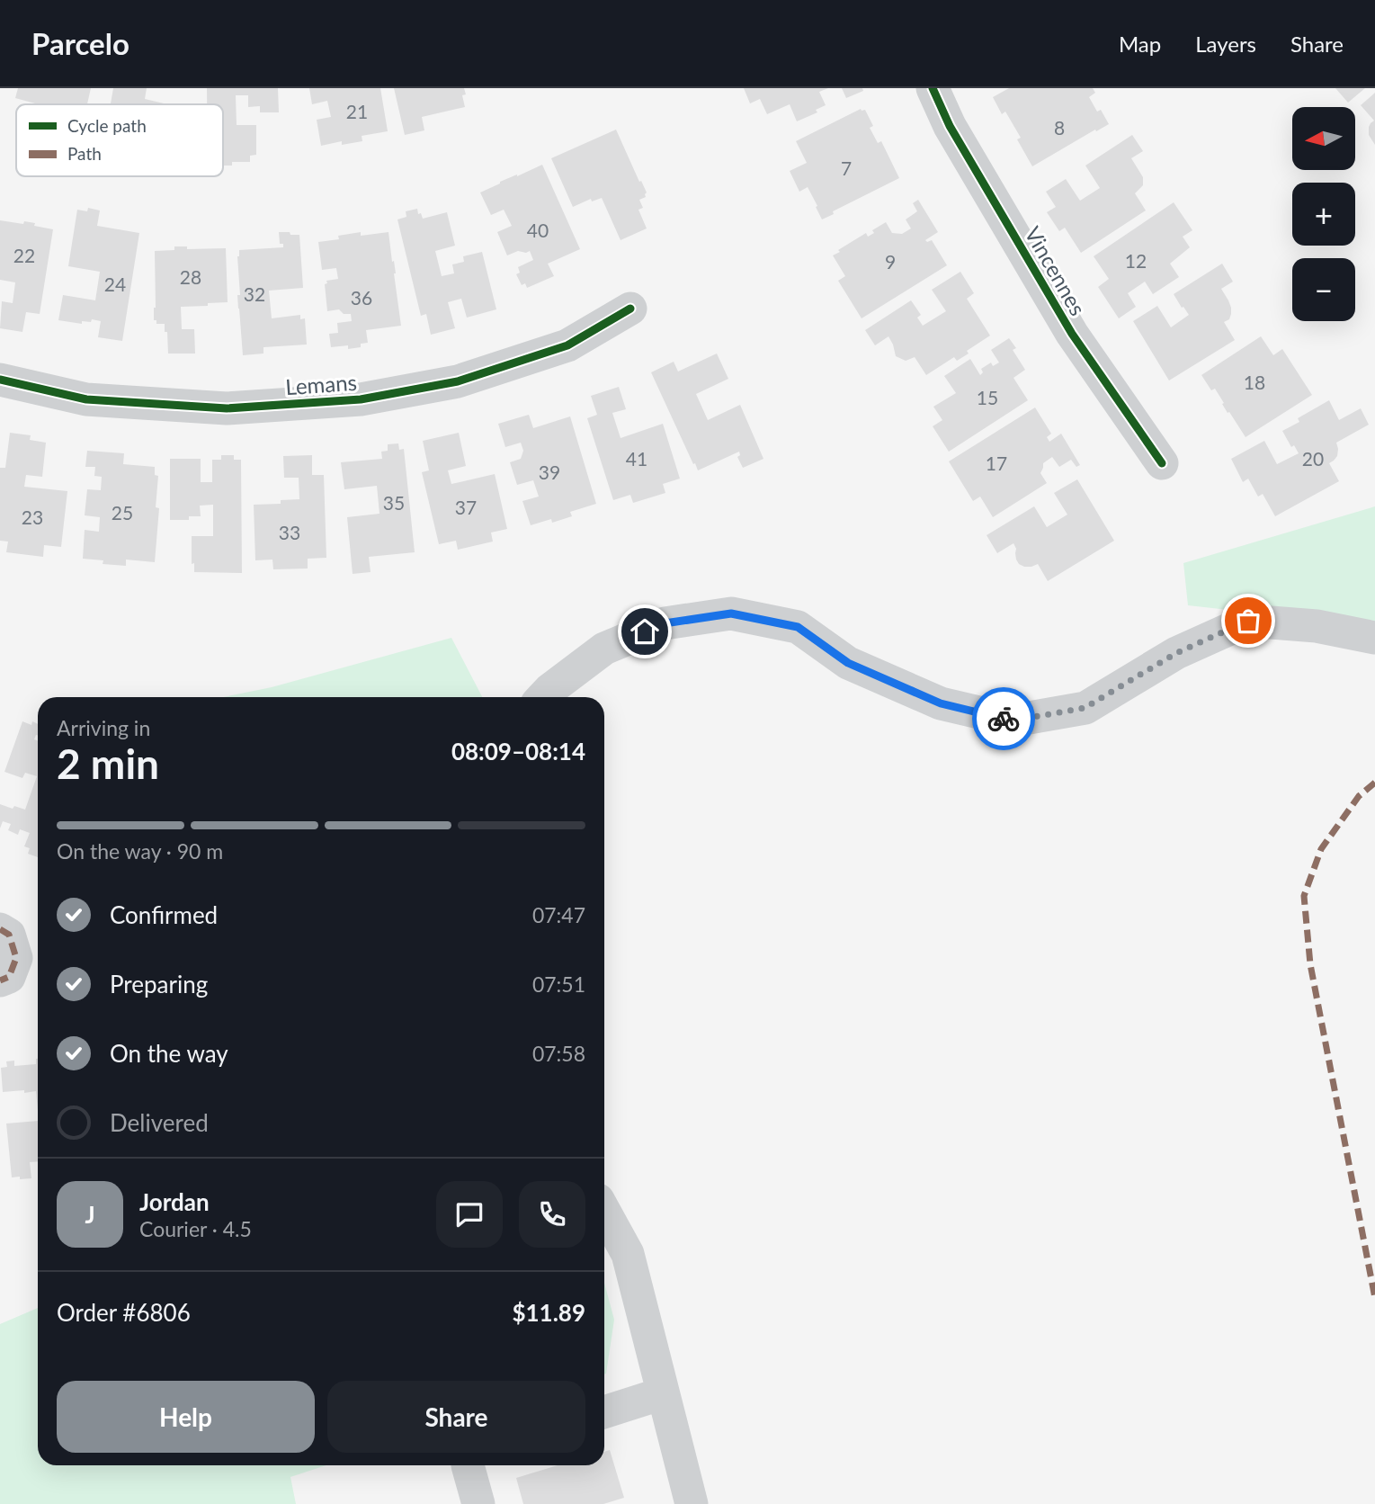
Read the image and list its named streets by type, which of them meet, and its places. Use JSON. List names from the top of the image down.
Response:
{
  "streets": {
    "street": ["Vincennes", "Lemans"]
  },
  "house_numbers": [
    "21",
    "8",
    "7",
    "40",
    "22",
    "12",
    "9",
    "28",
    "24",
    "32",
    "36",
    "18",
    "15",
    "41",
    "20",
    "17",
    "39",
    "35",
    "37",
    "25",
    "23",
    "33"
  ],
  "legend": ["Cycle path", "Path"],
  "north": "left",
  "page": {
    "header": "Parcelo",
    "nav": ["Map", "Layers", "Share"],
    "map_buttons": ["+", "−"],
    "heading": ["2 min", "Arriving in", "08:09–08:14"],
    "panel": [
      "Jordan",
      "Courier · 4.5",
      "Order #6806",
      "$11.89"
    ],
    "bar": "On the way · 90 m",
    "list": [
      ["Confirmed", "07:47"],
      ["Preparing", "07:51"],
      ["On the way", "07:58"],
      "Delivered"
    ],
    "round": "J",
    "buttons": ["Help", "Share"]
  }
}
